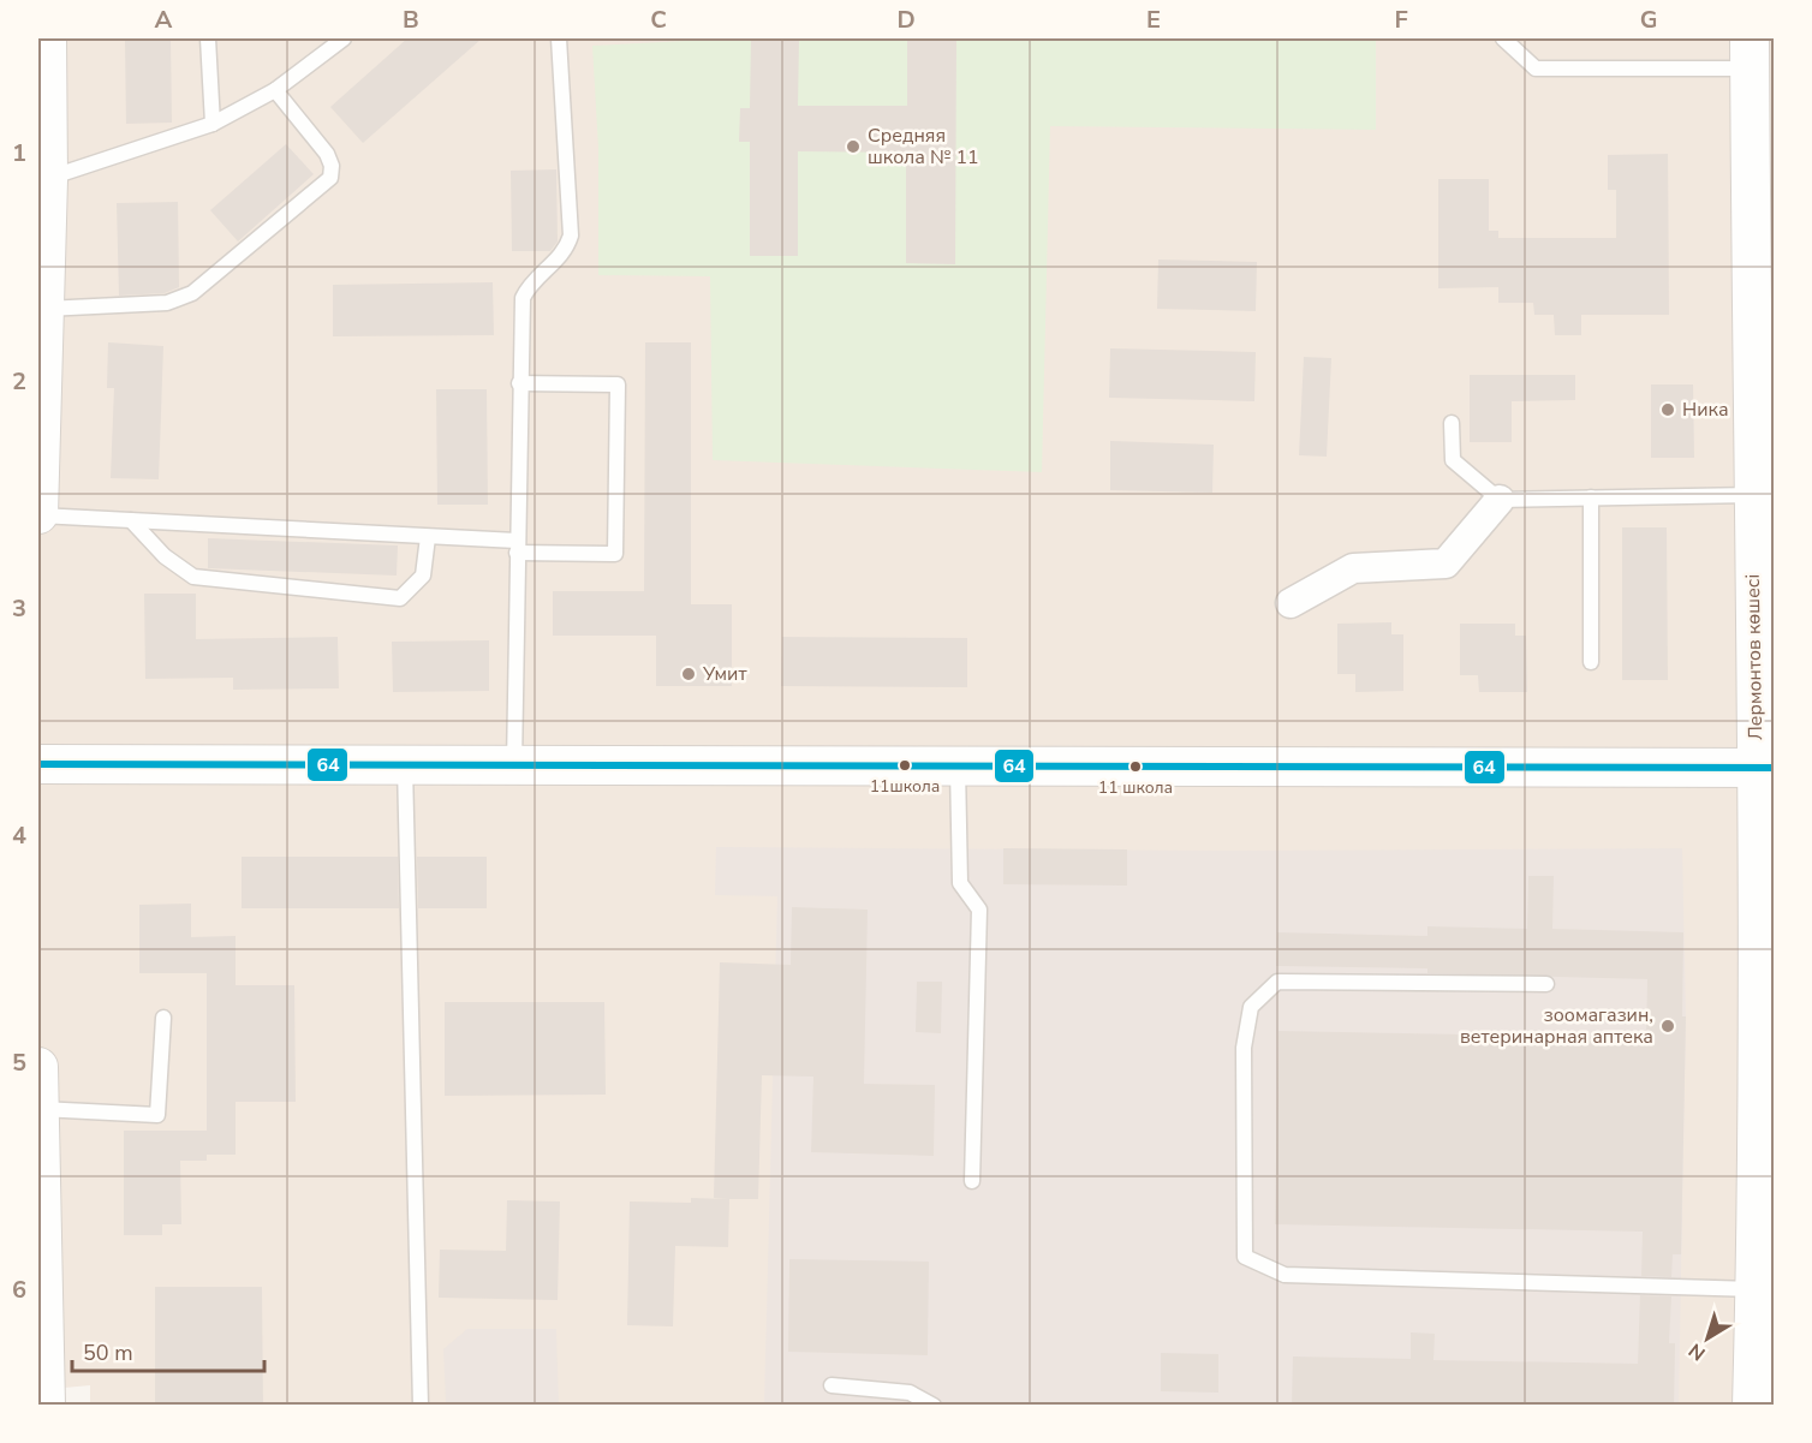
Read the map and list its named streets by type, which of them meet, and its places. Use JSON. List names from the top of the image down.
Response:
{
  "streets": {
    "street": ["Лермонтов көшесі"]
  },
  "places": [
    "Средняя школа № 11",
    "Ника",
    "Умит",
    "11школа",
    "11 школа",
    "зоомагазин, ветеринарная аптека"
  ],
  "lines": ["transit line 64"],
  "scale_bar": "50 m",
  "north": "bottom left",
  "grid": {
    "columns": [
      "A",
      "B",
      "C",
      "D",
      "E",
      "F",
      "G"
    ],
    "rows": [
      "1",
      "2",
      "3",
      "4",
      "5",
      "6"
    ]
  }
}
